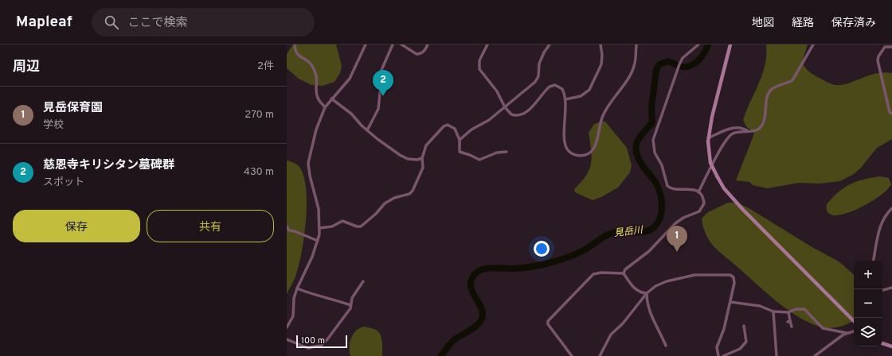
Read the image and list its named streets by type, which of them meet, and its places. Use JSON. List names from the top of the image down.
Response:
{
  "water": ["見岳川"],
  "scale_bar": "100 m",
  "page": {
    "header": "Mapleaf",
    "search": "ここで検索",
    "nav": ["地図", "経路", "保存済み"],
    "heading": ["周辺", "2件"],
    "pins": ["2", "1"],
    "list": [
      {
        "mark": "1",
        "name": "見岳保育園",
        "note": "学校",
        "value": "270 m"
      },
      {
        "mark": "2",
        "name": "慈恩寺キリシタン墓碑群",
        "note": "スポット",
        "value": "430 m"
      }
    ],
    "buttons": ["保存", "共有"],
    "map_buttons": ["+", "−"],
    "scale": "100 m"
  }
}
